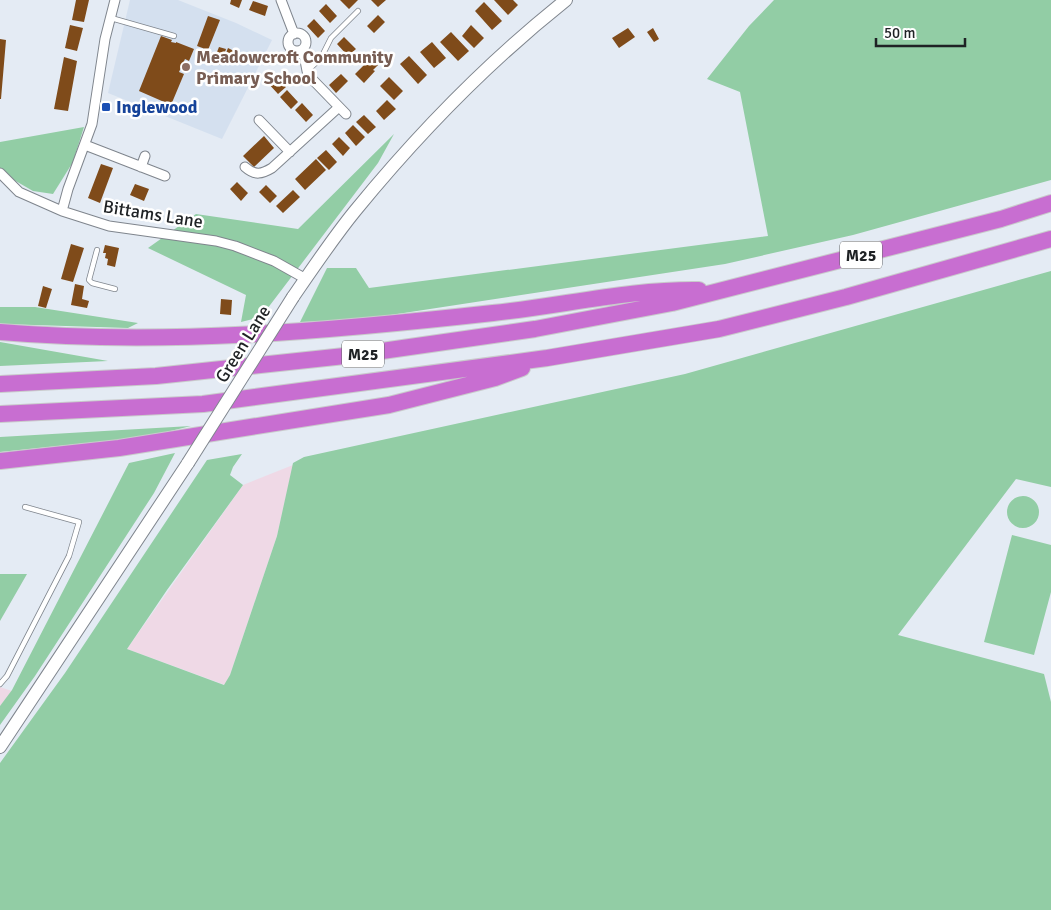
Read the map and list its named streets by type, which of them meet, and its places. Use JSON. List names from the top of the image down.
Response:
{
  "streets": {
    "highway": ["M25"],
    "street": ["Bittams Lane", "Green Lane"]
  },
  "crossings": [
    ["Bittams Lane", "Green Lane"]
  ],
  "places": {
    "other": ["Meadowcroft Community Primary School"],
    "transit": ["Inglewood"]
  },
  "scale_bar": "50 m"
}
